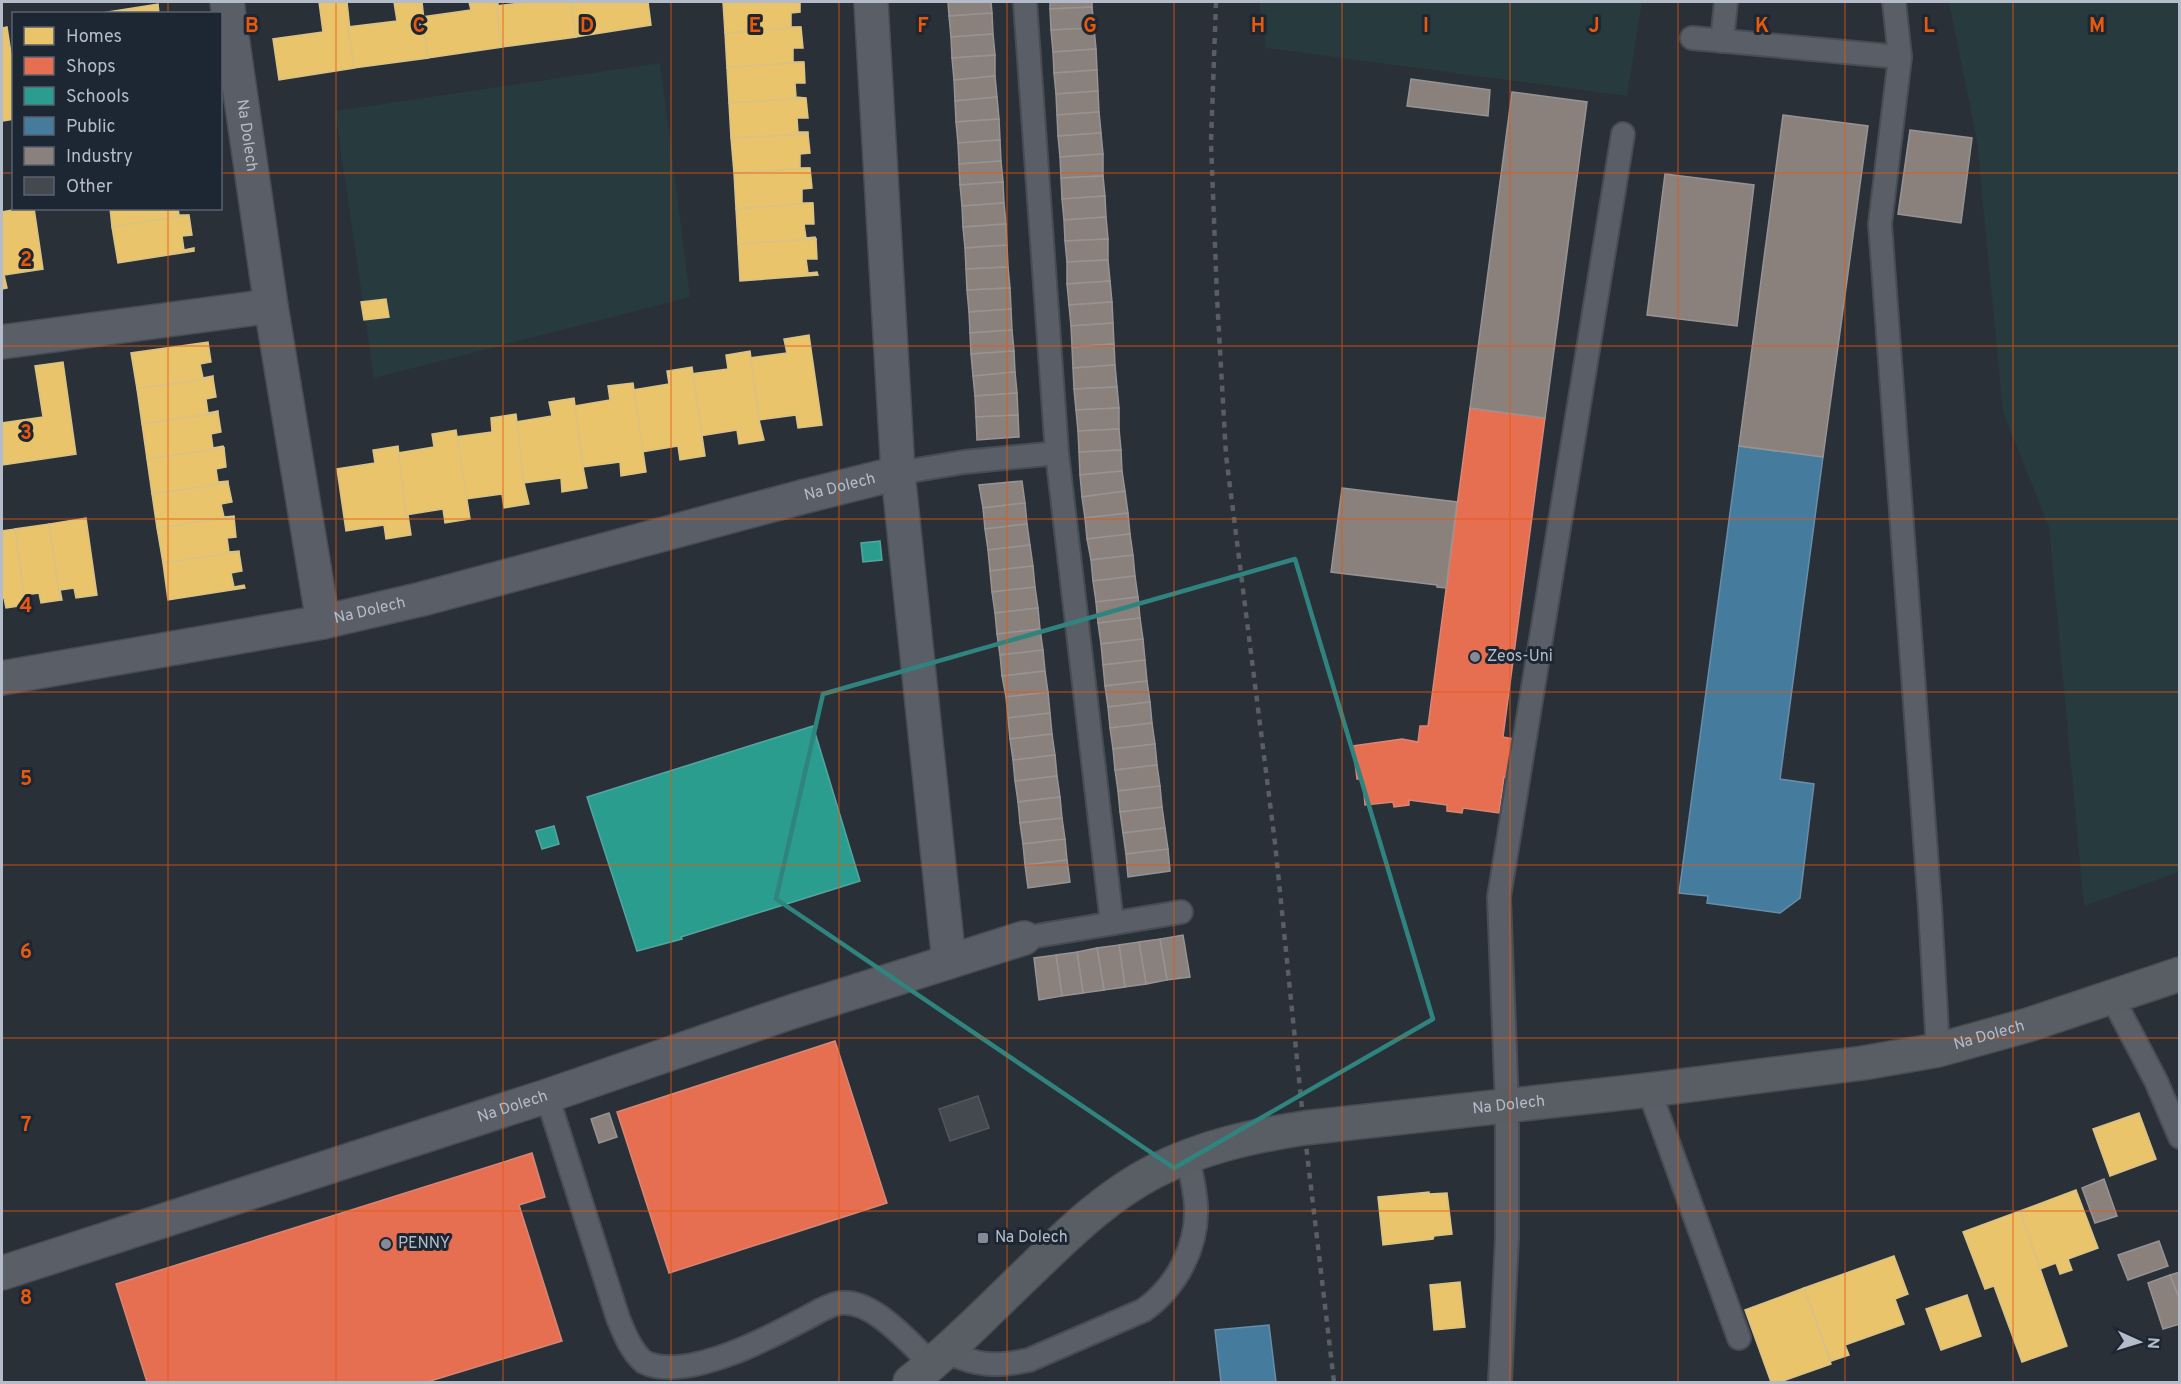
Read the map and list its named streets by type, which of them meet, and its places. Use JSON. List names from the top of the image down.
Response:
{
  "streets": {
    "main road": ["Na Dolech"]
  },
  "places": {
    "other": ["Zeos-Uni", "PENNY"],
    "transit": ["Na Dolech"]
  },
  "legend": [
    "Homes",
    "Shops",
    "Schools",
    "Public",
    "Industry",
    "Other"
  ],
  "north": "right",
  "grid": {
    "columns": [
      "B",
      "C",
      "D",
      "E",
      "F",
      "G",
      "H",
      "I",
      "J",
      "K",
      "L",
      "M"
    ],
    "rows": [
      "2",
      "3",
      "4",
      "5",
      "6",
      "7",
      "8"
    ]
  }
}
